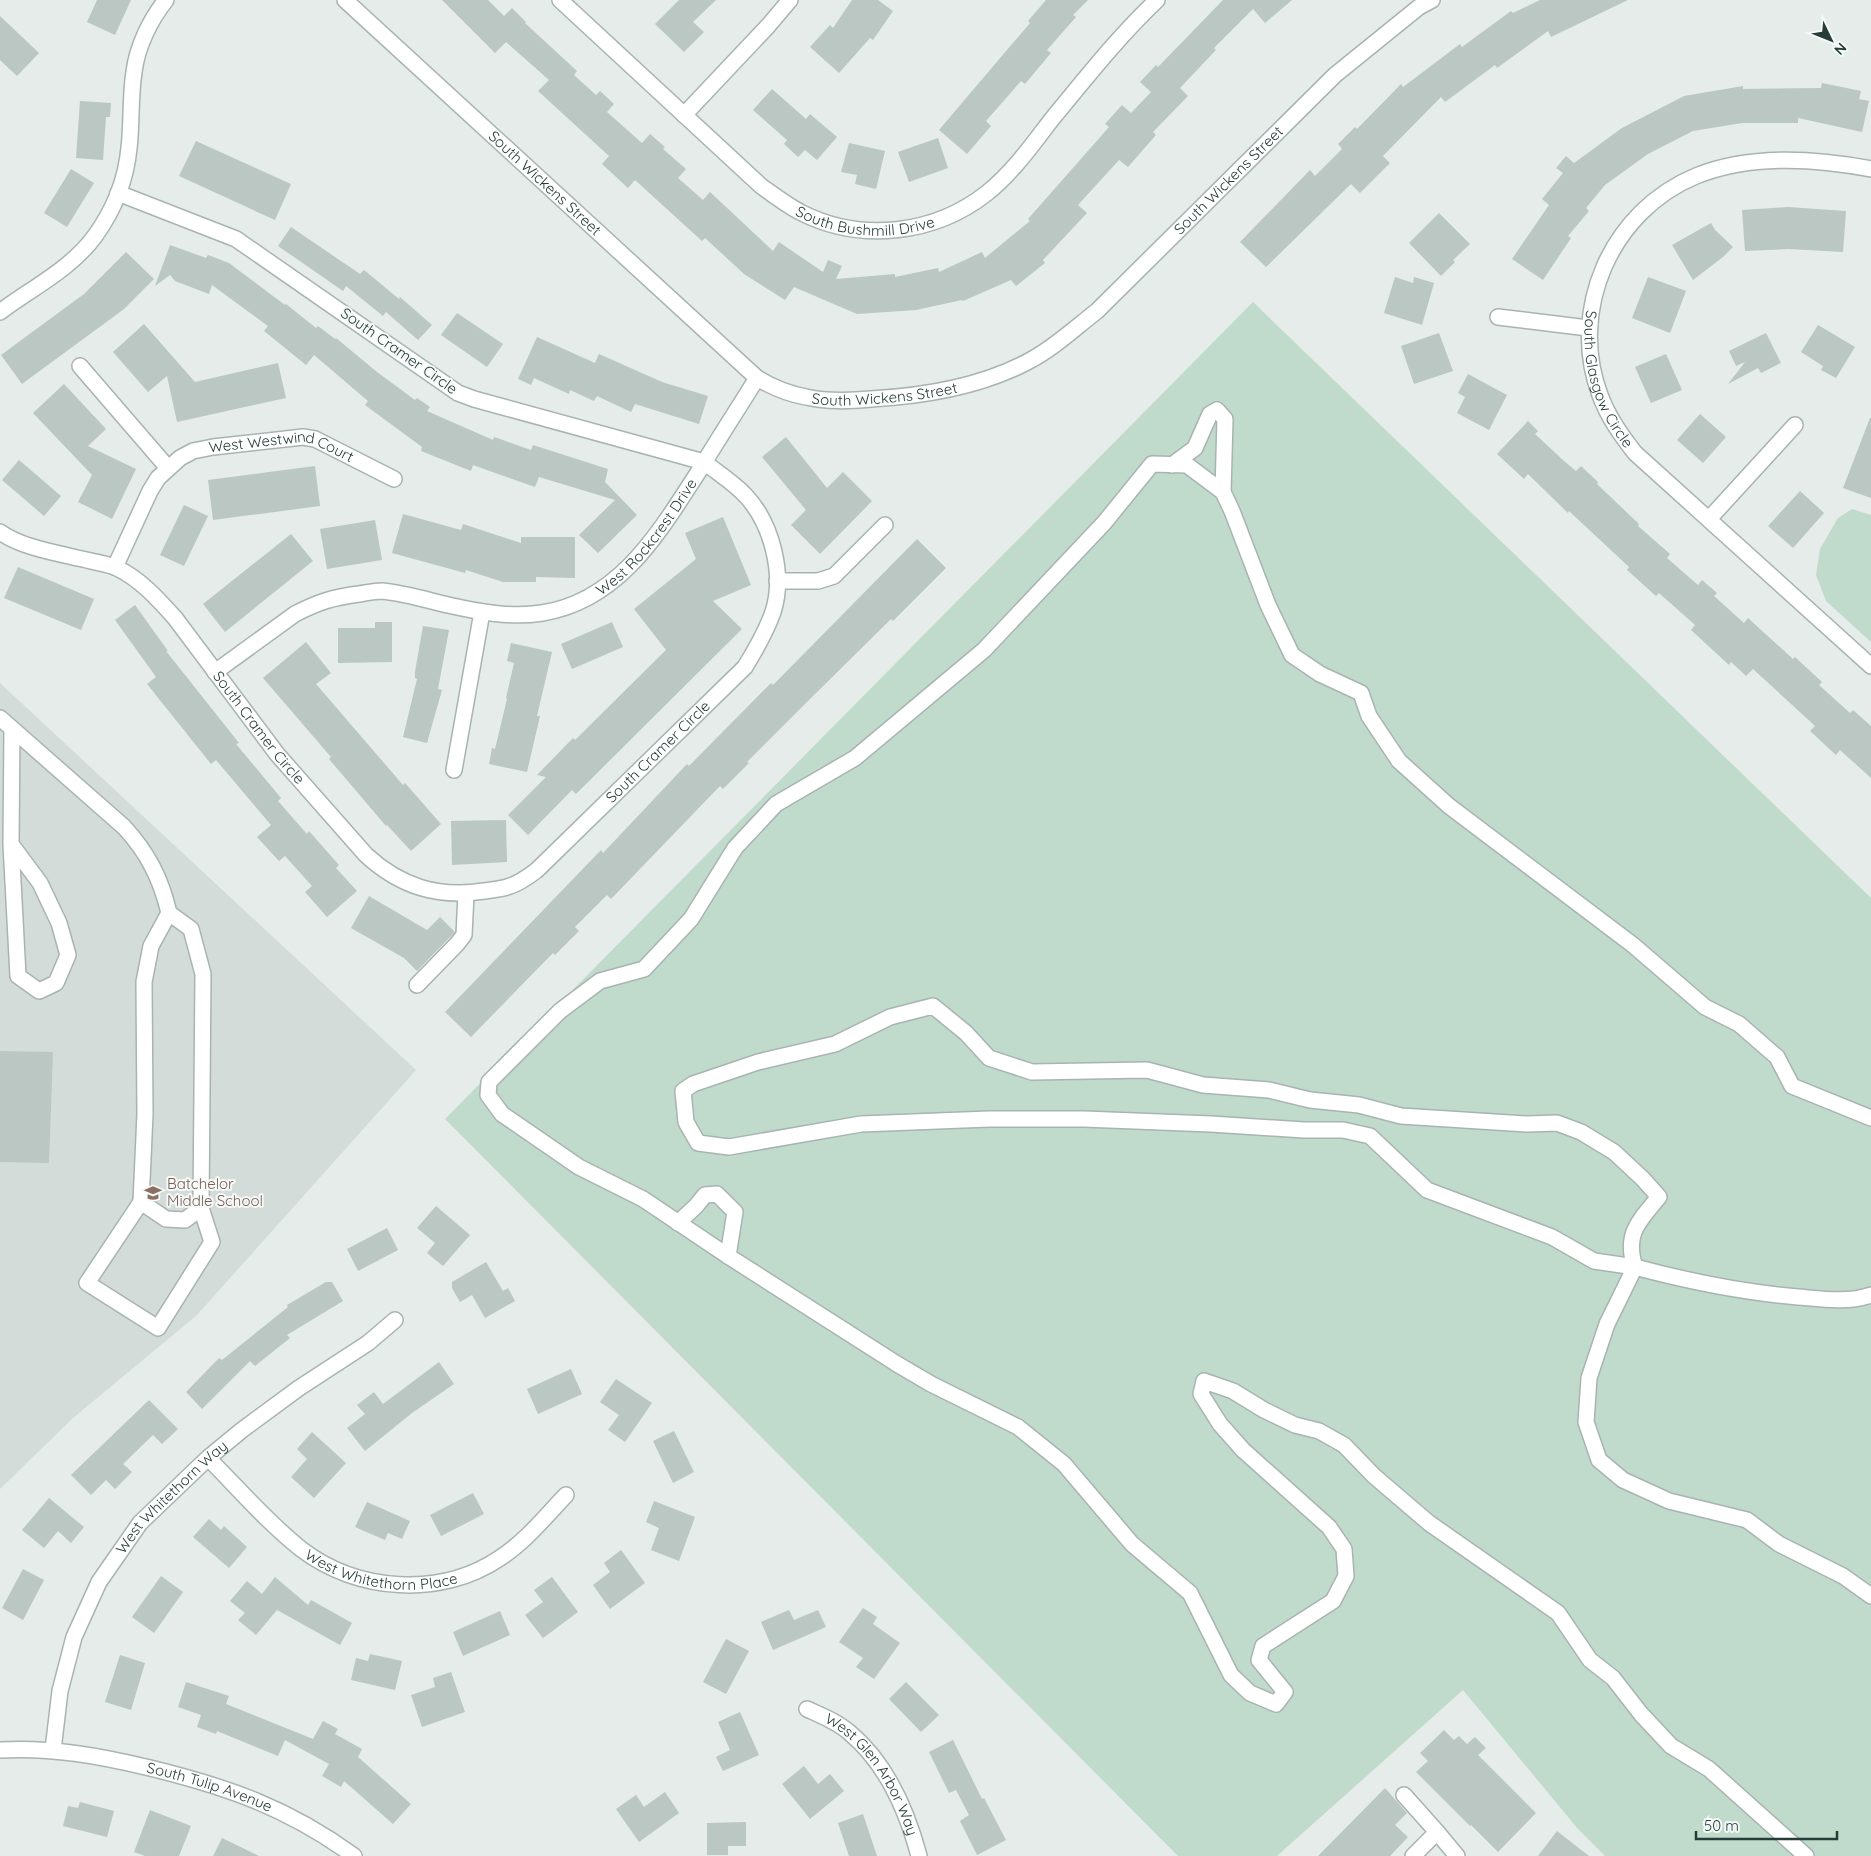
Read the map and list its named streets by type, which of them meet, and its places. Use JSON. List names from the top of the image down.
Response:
{
  "streets": {
    "street": [
      "South Wickens Street",
      "South Bushmill Drive",
      "South Cramer Circle",
      "South Glasgow Circle",
      "West Westwind Court",
      "West Rockcrest Drive",
      "West Whitethorn Way",
      "West Whitethorn Place",
      "West Glen Arbor Way",
      "South Tulip Avenue"
    ]
  },
  "crossings": [
    ["South Wickens Street", "West Rockcrest Drive"],
    ["South Cramer Circle", "West Westwind Court"],
    ["South Cramer Circle", "West Rockcrest Drive"],
    ["West Whitethorn Way", "West Whitethorn Place"],
    ["West Whitethorn Way", "South Tulip Avenue"]
  ],
  "places": {
    "school or university": ["Batchelor Middle School"]
  },
  "scale_bar": "50 m",
  "north": "bottom right"
}
